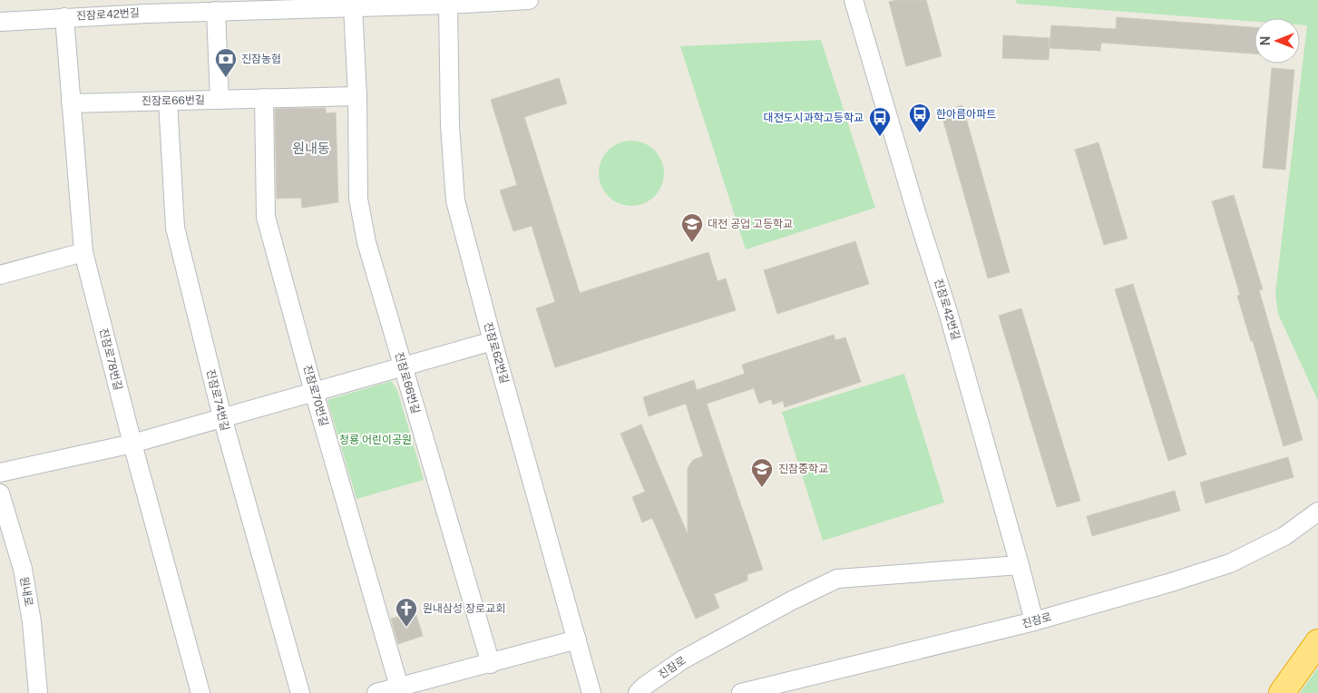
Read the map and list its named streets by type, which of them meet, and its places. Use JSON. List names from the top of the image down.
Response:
{
  "streets": {
    "street": [
      "진잠로42번길",
      "진잠로66번길",
      "진잠로62번길",
      "진잠로78번길",
      "진잠로70번길",
      "진잠로74번길",
      "원내로",
      "진잠로"
    ]
  },
  "crossings": [
    ["진잠로42번길", "진잠로66번길"],
    ["진잠로42번길", "진잠로62번길"],
    ["진잠로42번길", "진잠로78번길"],
    ["진잠로42번길", "진잠로"],
    ["진잠로66번길", "진잠로78번길"],
    ["진잠로66번길", "진잠로70번길"],
    ["진잠로66번길", "진잠로74번길"]
  ],
  "districts": ["원내동"],
  "parks": ["청룡 어린이공원"],
  "places": {
    "bank": ["진잠농협"],
    "bus stop": ["한아름아파트", "대전도시과학고등학교"],
    "school or university": ["대전 공업 고등학교", "진잠중학교"],
    "church": ["원내삼성 장로교회"]
  },
  "north": "left"
}
